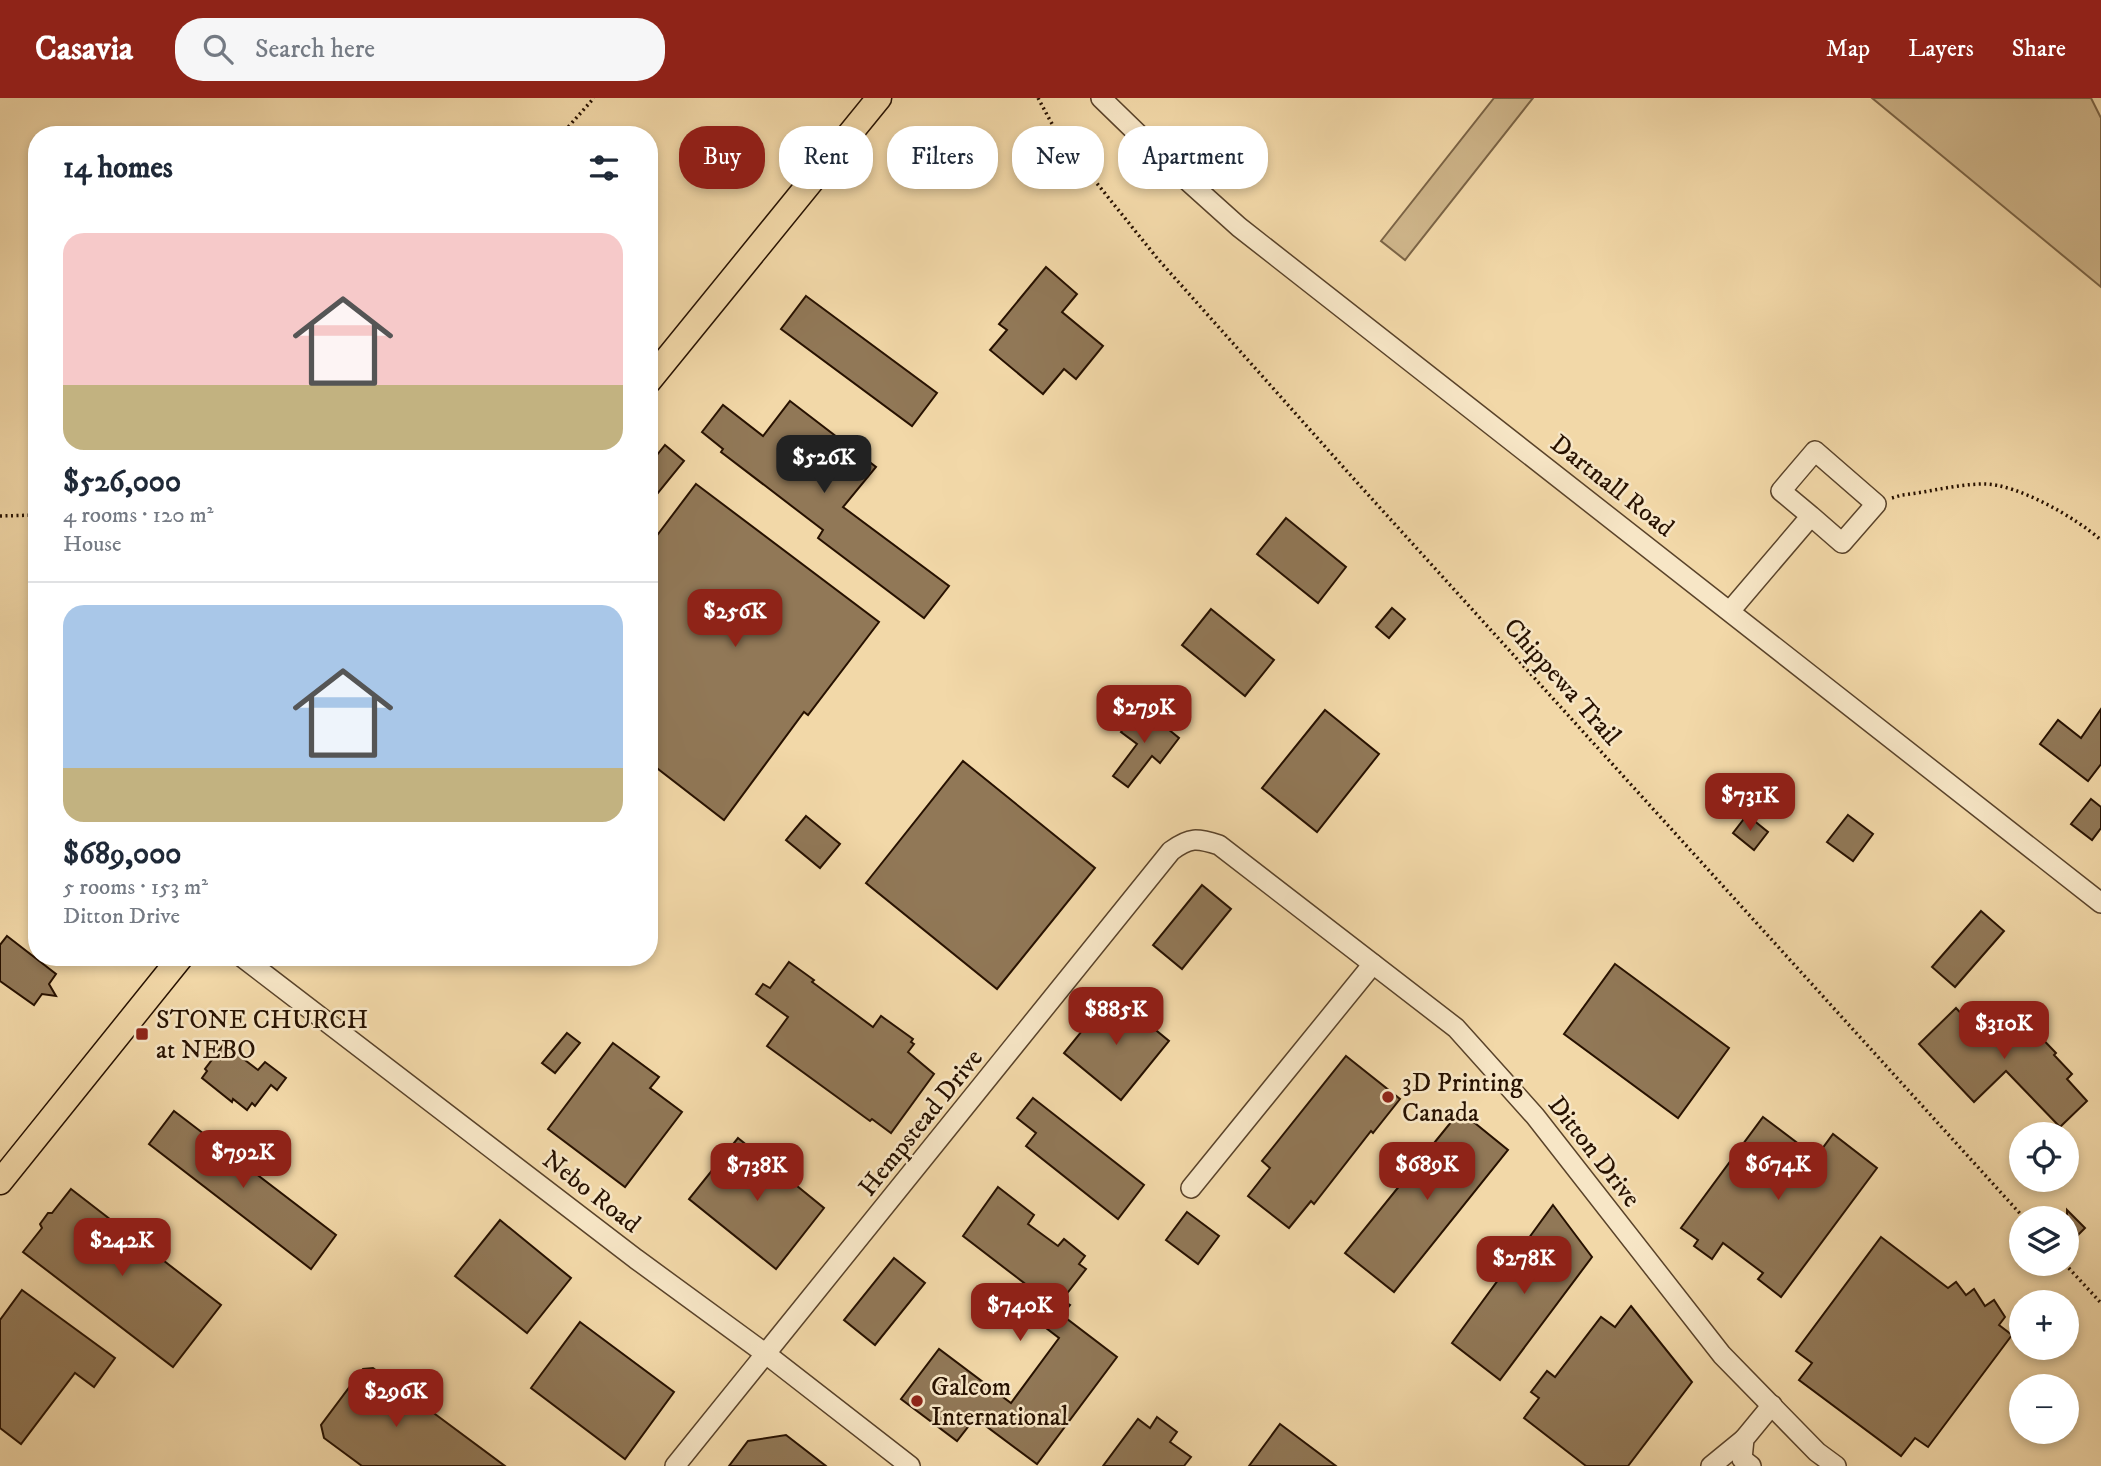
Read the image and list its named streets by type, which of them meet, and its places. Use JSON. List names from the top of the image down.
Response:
{
  "streets": {
    "street": [
      "Dartnall Road",
      "Hempstead Drive",
      "Ditton Drive",
      "Nebo Road"
    ],
    "path": ["Chippewa Trail"]
  },
  "crossings": [
    ["Hempstead Drive", "Ditton Drive"],
    ["Hempstead Drive", "Nebo Road"]
  ],
  "places": {
    "transit": ["STONE CHURCH at NEBO"],
    "other": ["3D Printing Canada", "Galcom International"]
  },
  "page": {
    "header": "Casavia",
    "search": "Search here",
    "nav": ["Map", "Layers", "Share"],
    "chip": [
      "Buy",
      "Rent",
      "Filters",
      "New",
      "Apartment"
    ],
    "heading": "14 homes",
    "list": [
      {
        "name": "$526,000",
        "note": "4 rooms · 120 m² · House"
      },
      {
        "name": "$689,000",
        "note": "5 rooms · 153 m² · Ditton Drive"
      }
    ],
    "price": [
      "$526K",
      "$256K",
      "$279K",
      "$731K",
      "$885K",
      "$310K",
      "$792K",
      "$689K",
      "$674K",
      "$738K",
      "$242K",
      "$278K",
      "$740K",
      "$296K"
    ],
    "map_buttons": ["+", "−"]
  }
}
